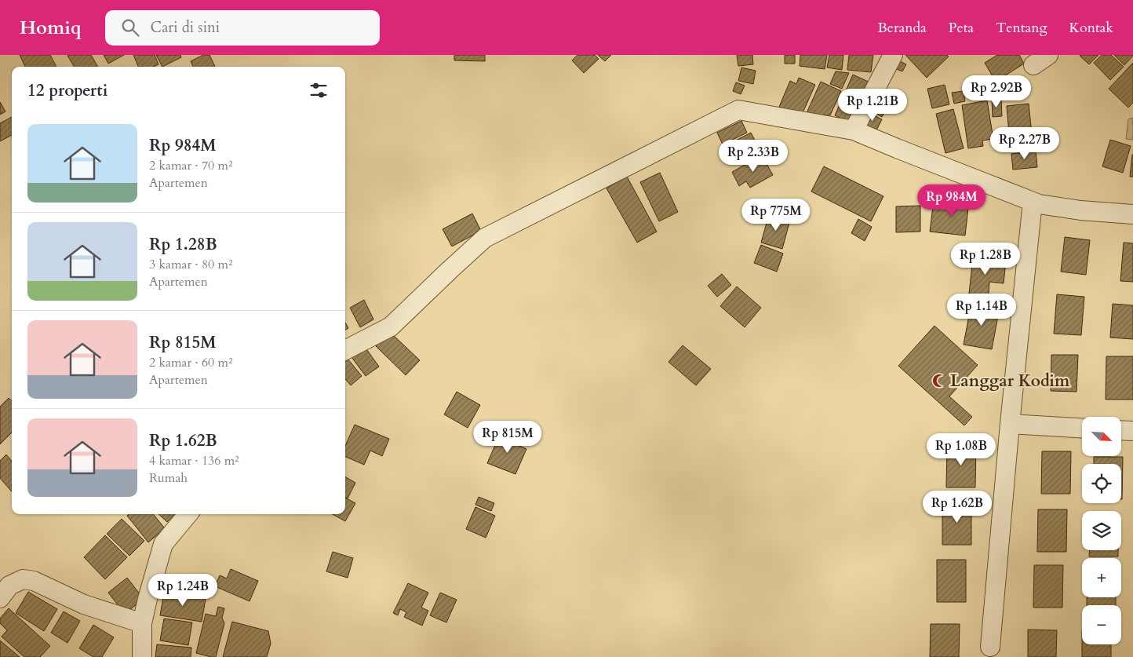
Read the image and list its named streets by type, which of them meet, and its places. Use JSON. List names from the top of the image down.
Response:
{
  "places": {
    "mosque": ["Langgar Kodim"]
  },
  "north": "bottom right",
  "page": {
    "header": "Homiq",
    "search": "Cari di sini",
    "nav": [
      "Beranda",
      "Peta",
      "Tentang",
      "Kontak"
    ],
    "heading": "12 properti",
    "price": [
      "Rp 2.92B",
      "Rp 1.21B",
      "Rp 2.27B",
      "Rp 2.33B",
      "Rp 984M",
      "Rp 775M",
      "Rp 1.28B",
      "Rp 1.14B",
      "Rp 815M",
      "Rp 1.08B",
      "Rp 1.62B",
      "Rp 1.24B"
    ],
    "list": [
      {
        "name": "Rp 984M",
        "note": "2 kamar · 70 m² · Apartemen"
      },
      {
        "name": "Rp 1.28B",
        "note": "3 kamar · 80 m² · Apartemen"
      },
      {
        "name": "Rp 815M",
        "note": "2 kamar · 60 m² · Apartemen"
      },
      {
        "name": "Rp 1.62B",
        "note": "4 kamar · 136 m² · Rumah"
      }
    ],
    "map_buttons": ["+", "−"]
  }
}
